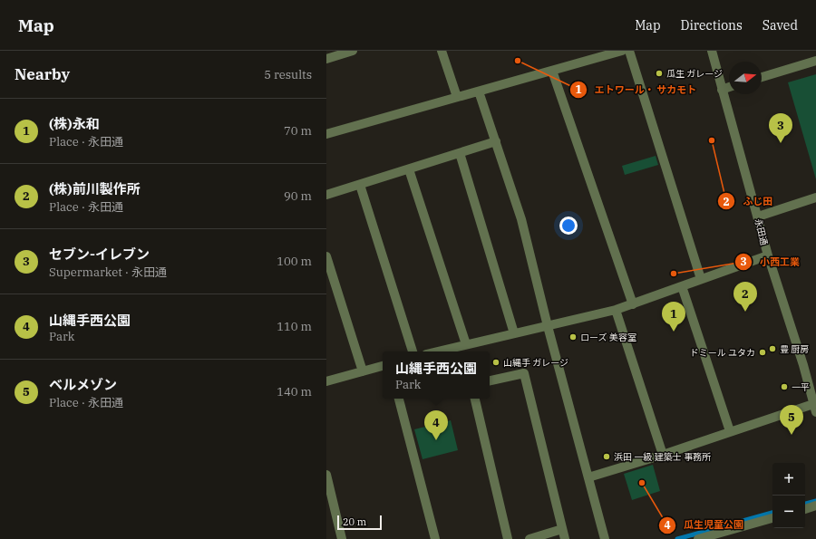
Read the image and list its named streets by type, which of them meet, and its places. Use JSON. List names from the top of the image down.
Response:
{
  "streets": {
    "street": ["永田通"]
  },
  "places": [
    "エトワール・ サカモト",
    "瓜生 ガレージ",
    "ふじ田",
    "小西工業",
    "ローズ 美容室",
    "豊 厨房",
    "ドミール ユタカ",
    "山縄手 ガレージ",
    "一平",
    "浜田 一級 建築士 事務所",
    "瓜生児童公園"
  ],
  "scale_bar": "20 m",
  "north": "right",
  "page": {
    "header": "Map",
    "nav": ["Map", "Directions", "Saved"],
    "heading": ["Nearby", "5 results"],
    "list": [
      {
        "mark": "1",
        "name": "(株)永和",
        "note": "Place · 永田通",
        "value": "70 m"
      },
      {
        "mark": "2",
        "name": "(株)前川製作所",
        "note": "Place · 永田通",
        "value": "90 m"
      },
      {
        "mark": "3",
        "name": "セブン-イレブン",
        "note": "Supermarket · 永田通",
        "value": "100 m"
      },
      {
        "mark": "4",
        "name": "山縄手西公園",
        "note": "Park",
        "value": "110 m"
      },
      {
        "mark": "5",
        "name": "ベルメゾン",
        "note": "Place · 永田通",
        "value": "140 m"
      }
    ],
    "pins": [
      "3",
      "2",
      "1",
      "5",
      "4"
    ],
    "popup": ["山縄手西公園", "Park"],
    "map_buttons": ["+", "−"],
    "scale": "20 m"
  }
}
